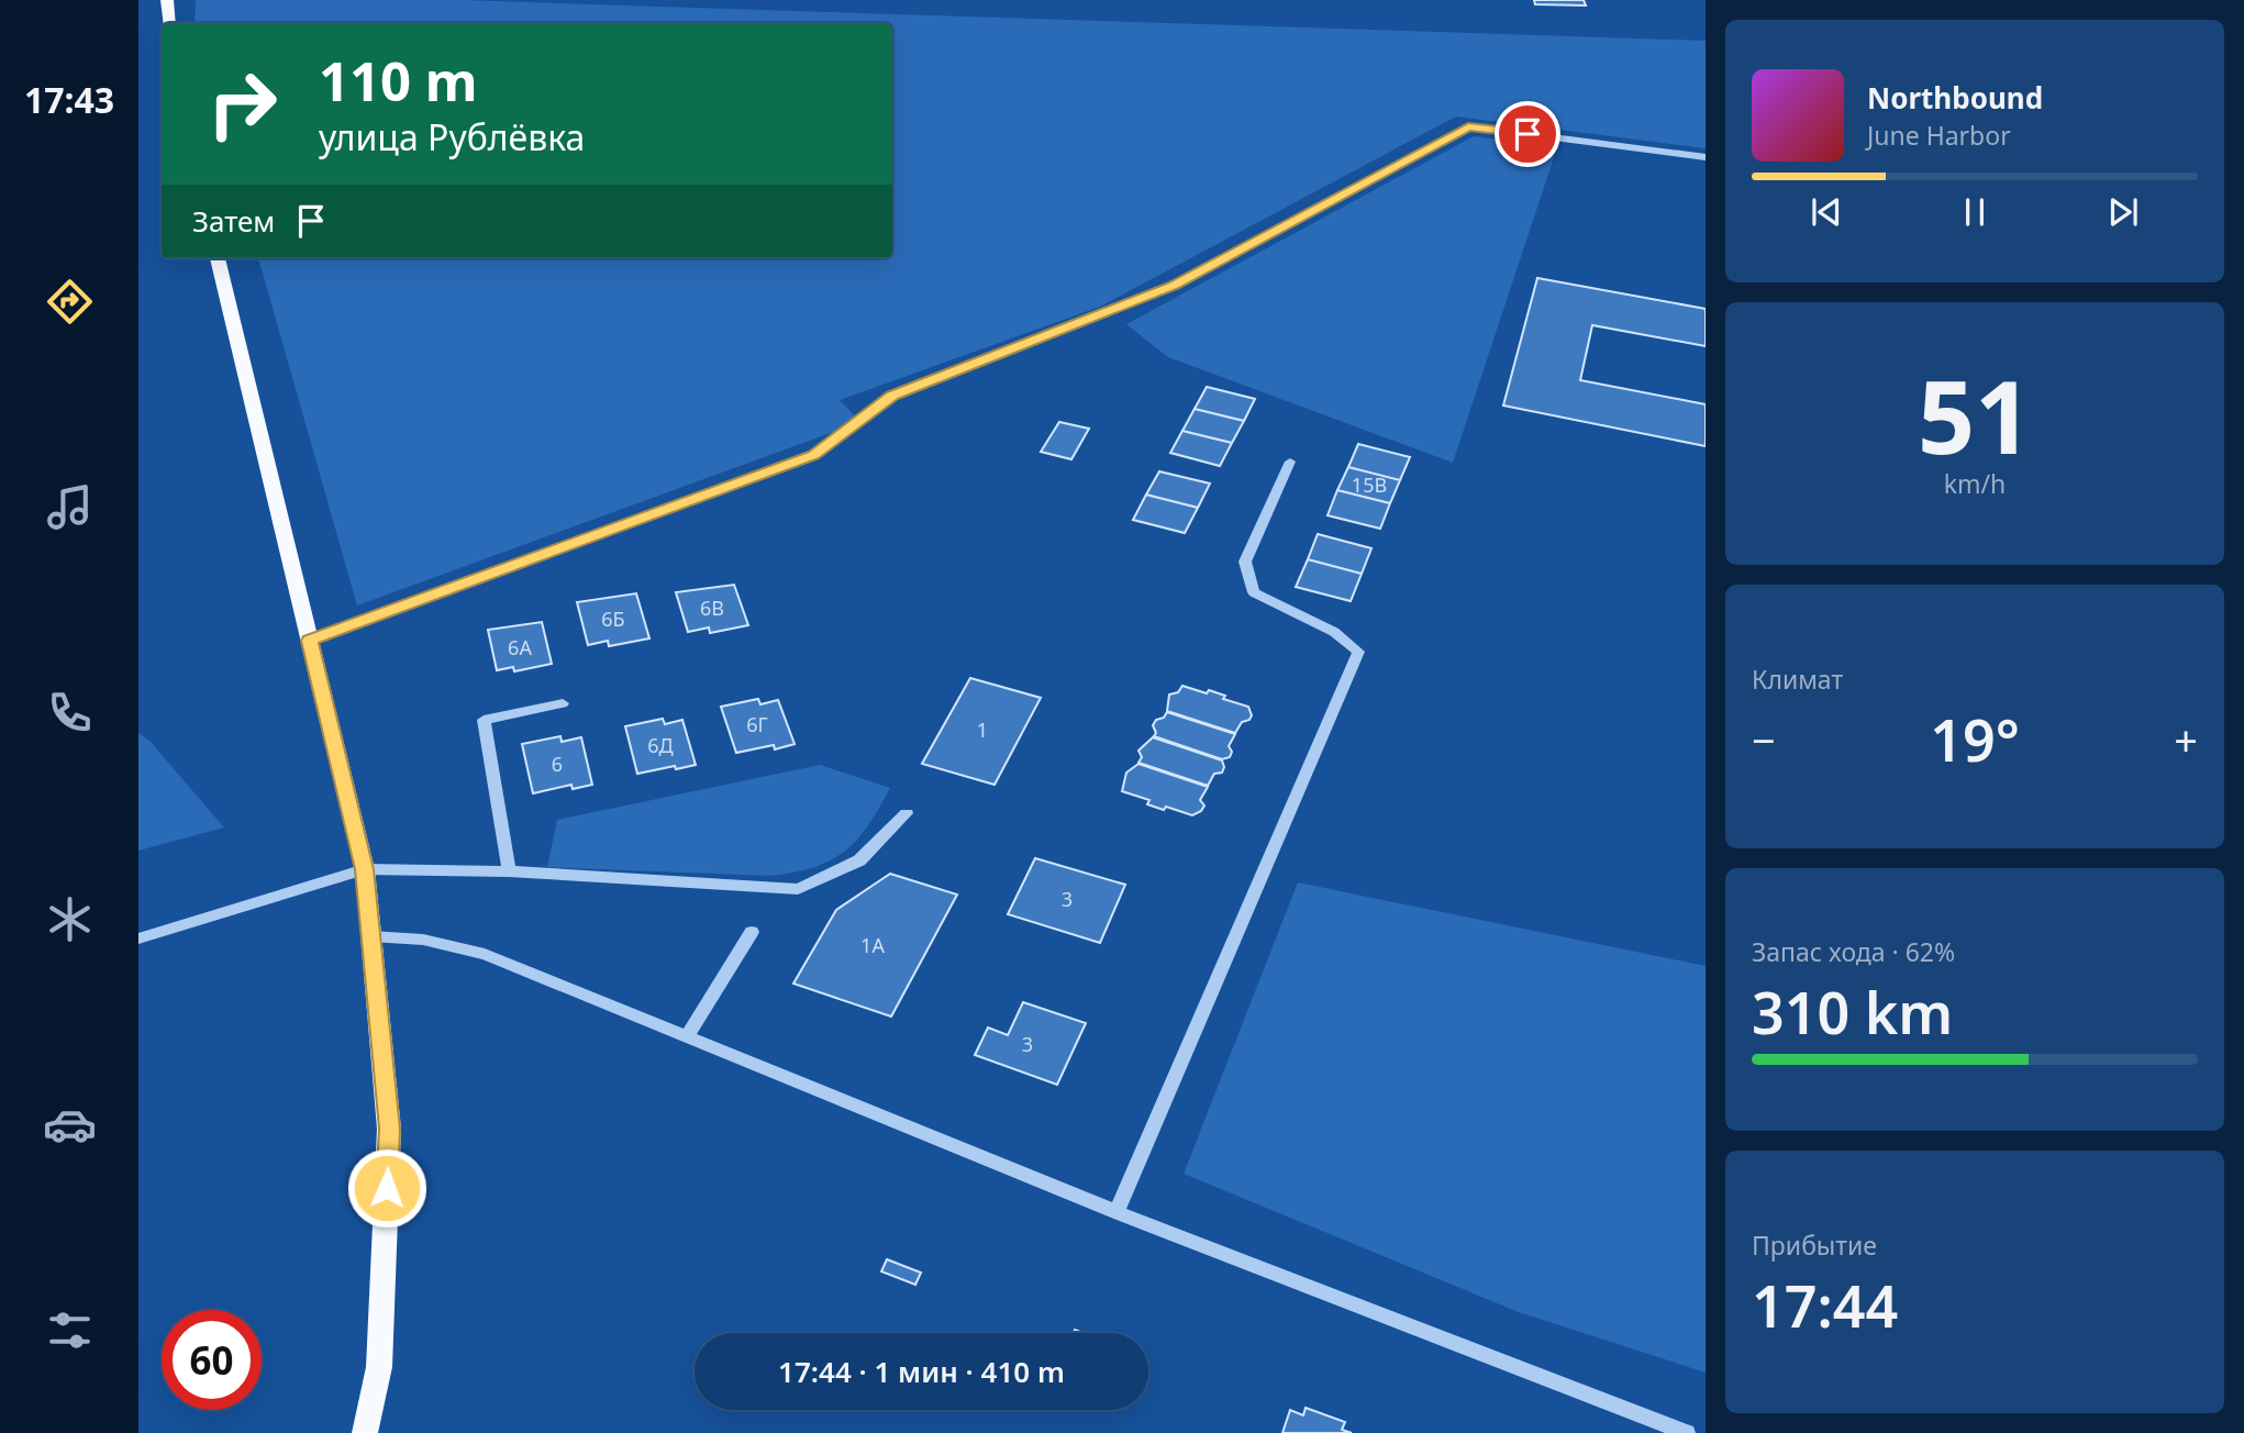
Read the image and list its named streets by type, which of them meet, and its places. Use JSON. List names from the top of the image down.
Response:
{
  "house_numbers": [
    "15В",
    "6В",
    "6Б",
    "6А",
    "6Г",
    "1",
    "6Д",
    "6",
    "3",
    "1А",
    "3"
  ],
  "page": {
    "tabs": "17:43",
    "turn": ["110 m", "улица Рублёвка"],
    "song": ["Northbound", "June Harbor"],
    "then": "Затем",
    "tile": [
      ["51", "km/h"],
      "Климат",
      ["Запас хода · 62%", "310 km"],
      ["Прибытие", "17:44"]
    ],
    "heat": ["−", "19°", "+"],
    "limit": "60",
    "trip": "17:44 · 1 мин · 410 m"
  }
}
